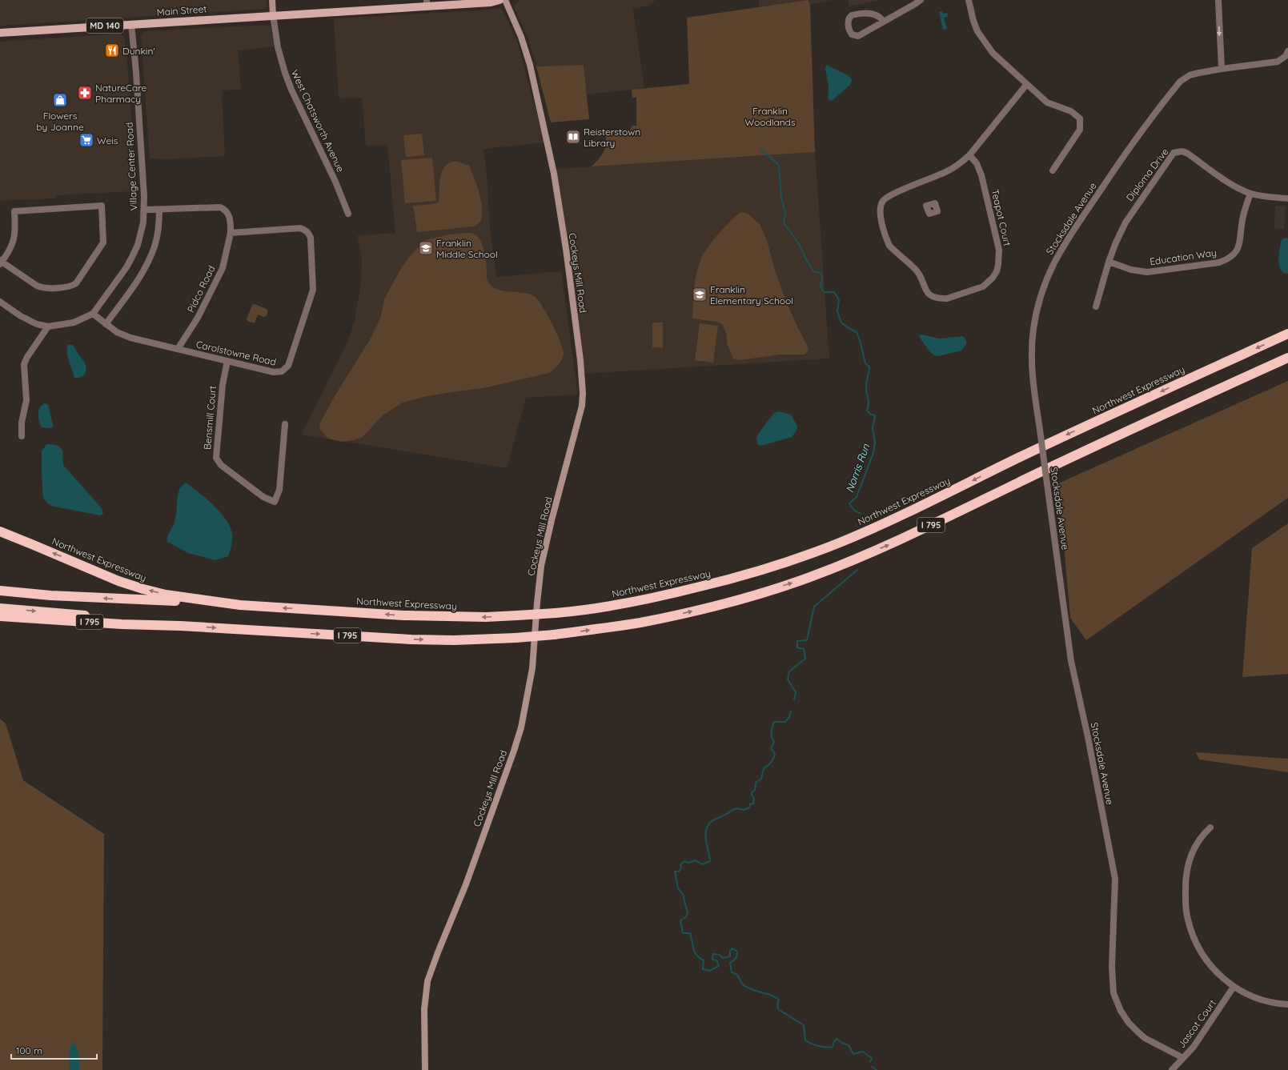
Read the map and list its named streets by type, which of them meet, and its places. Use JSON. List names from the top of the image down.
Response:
{
  "streets": {
    "highway": ["Northwest Expressway", "I 795"],
    "main road": ["Main Street", "MD 140"],
    "street": [
      "West Chatsworth Avenue",
      "Village Center Road",
      "Diploma Drive",
      "Teapot Court",
      "Stocksdale Avenue",
      "Education Way",
      "Cockeys Mill Road",
      "Pidco Road",
      "Carolstowne Road",
      "Bensmill Court",
      "Jascot Court"
    ]
  },
  "crossings": [
    ["Main Street", "West Chatsworth Avenue"],
    ["Main Street", "Village Center Road"],
    ["Village Center Road", "Carolstowne Road"],
    ["Diploma Drive", "Education Way"],
    ["Stocksdale Avenue", "Jascot Court"],
    ["Pidco Road", "Carolstowne Road"],
    ["Carolstowne Road", "Bensmill Court"]
  ],
  "water": ["Norris Run"],
  "parks": ["Franklin Woodlands"],
  "places": {
    "restaurant": ["Dunkin'"],
    "pharmacy": ["NatureCare Pharmacy"],
    "shop": ["Flowers by Joanne"],
    "library": ["Reisterstown Library"],
    "supermarket": ["Weis"],
    "school or university": ["Franklin Middle School", "Franklin Elementary School"]
  },
  "scale_bar": "100 m"
}
